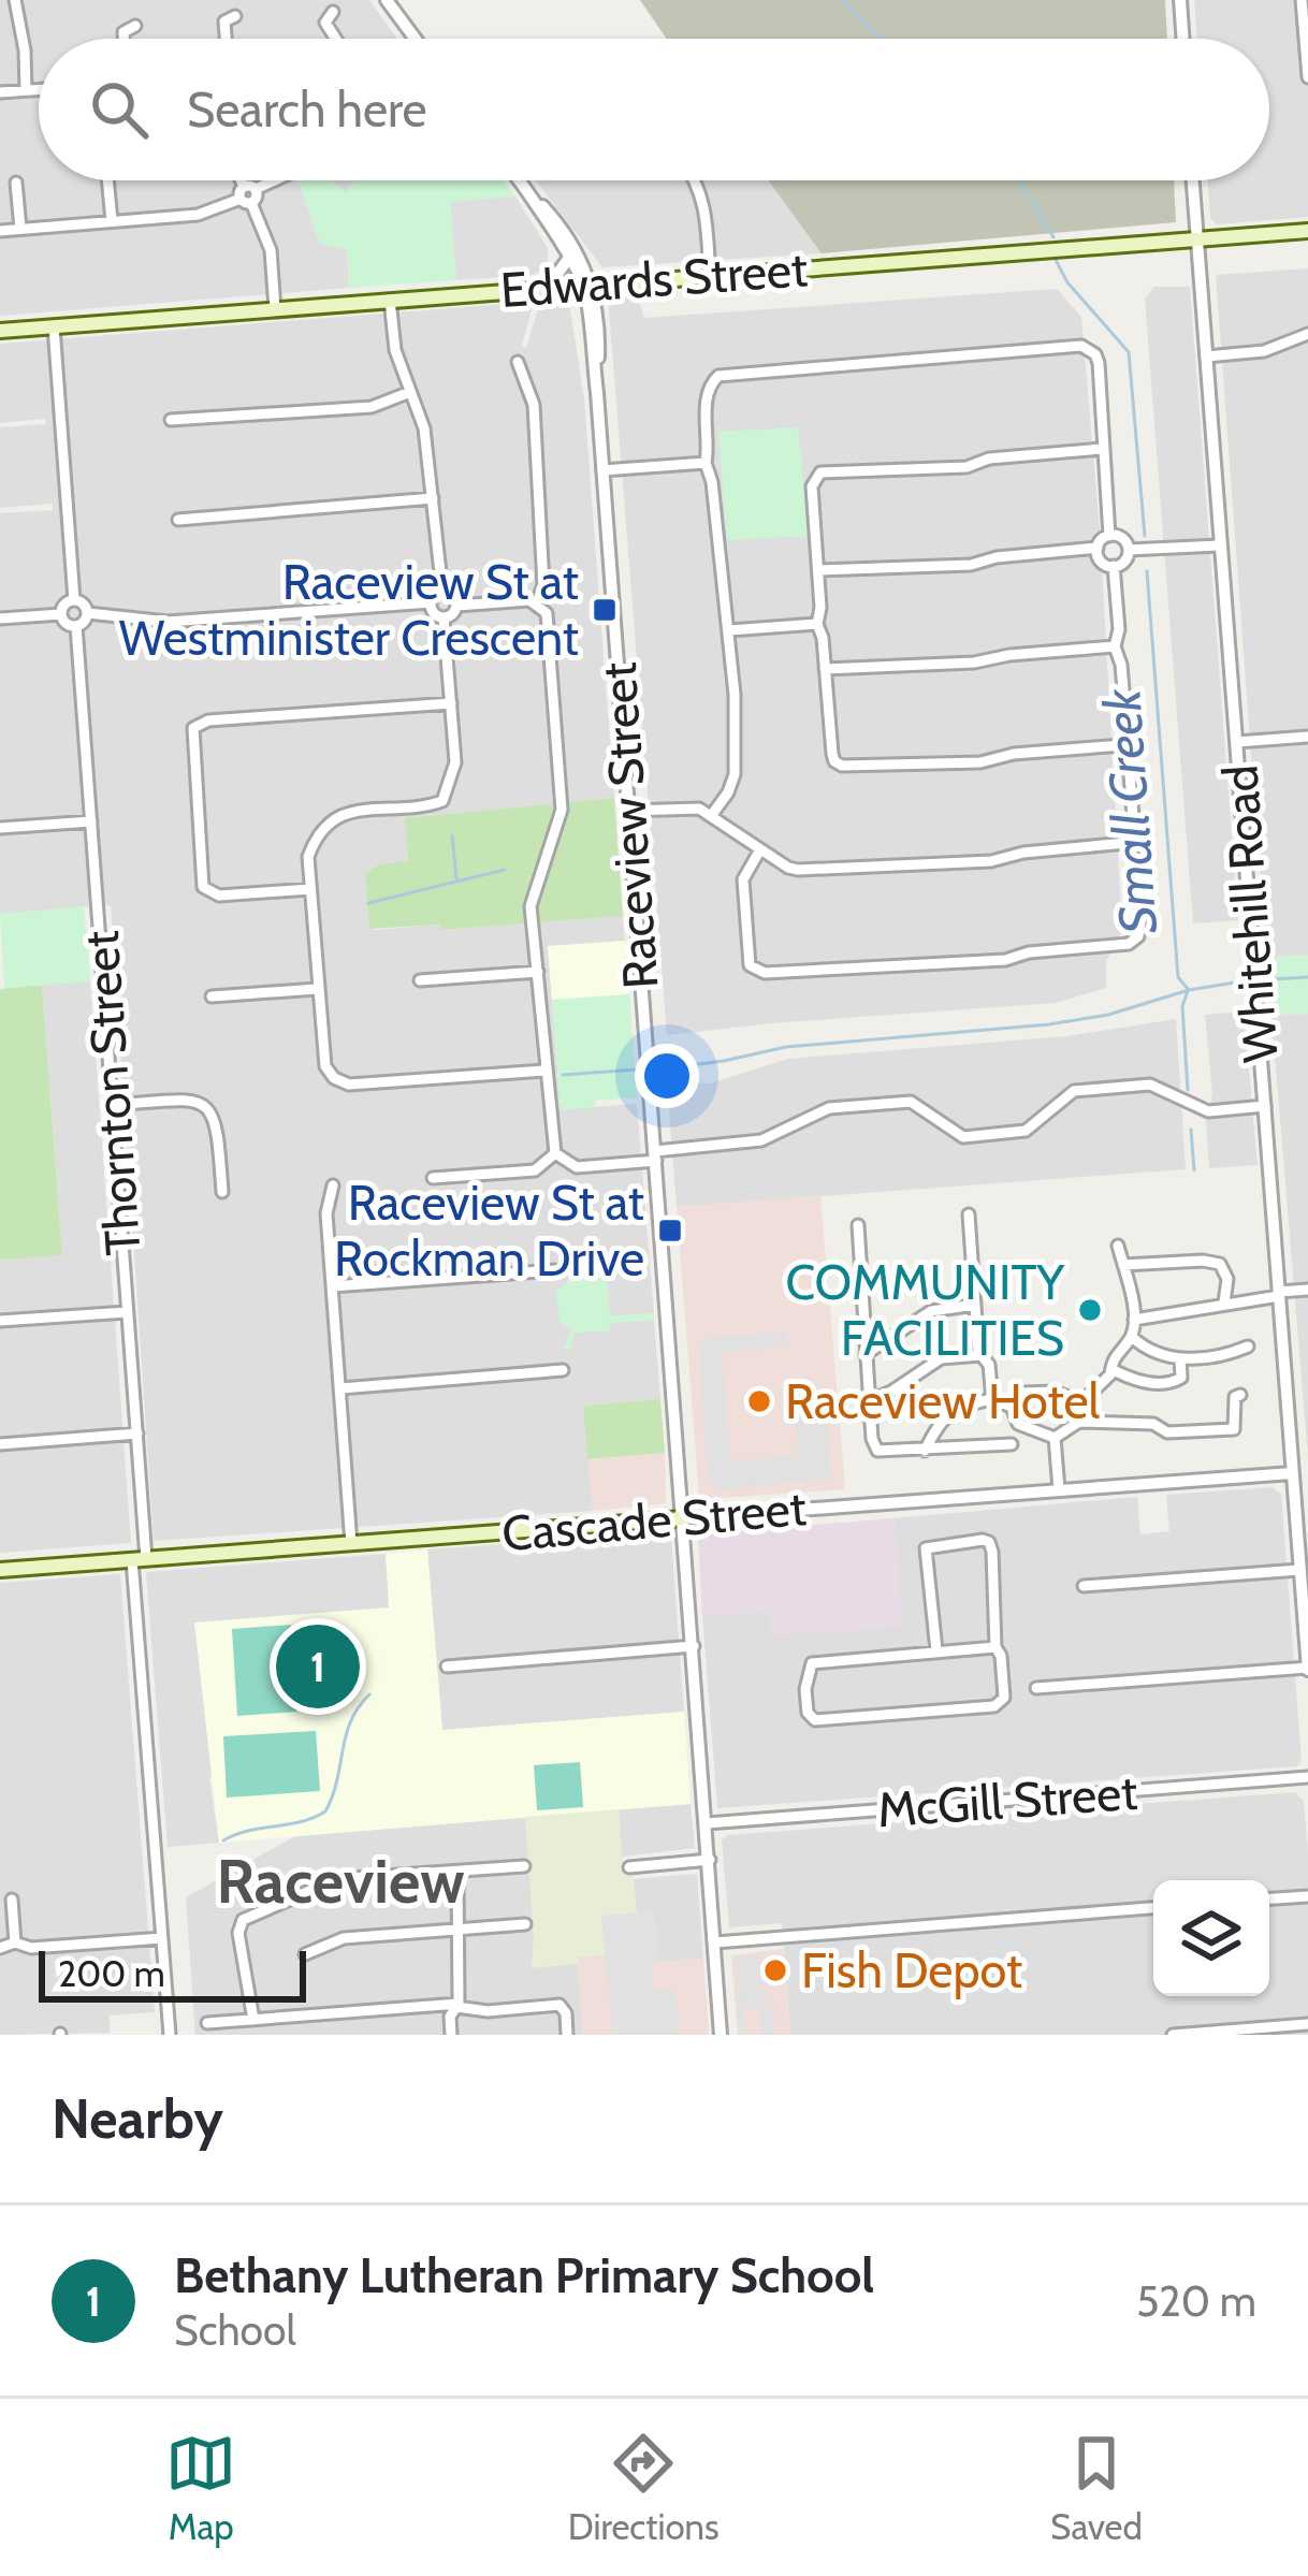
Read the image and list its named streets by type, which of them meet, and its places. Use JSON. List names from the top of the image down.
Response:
{
  "streets": {
    "main road": ["Edwards Street", "Cascade Street"],
    "street": [
      "Raceview Street",
      "Whitehill Road",
      "Thornton Street",
      "McGill Street"
    ]
  },
  "crossings": [
    ["Edwards Street", "Raceview Street"],
    ["Edwards Street", "Whitehill Road"],
    ["Raceview Street", "Cascade Street"],
    ["Raceview Street", "McGill Street"],
    ["Whitehill Road", "Cascade Street"],
    ["Thornton Street", "Cascade Street"]
  ],
  "districts": ["Raceview"],
  "water": ["Small Creek"],
  "places": {
    "transit": ["Raceview St at Westminister Crescent", "Raceview St at Rockman Drive"],
    "other": ["COMMUNITY FACILITIES", "Raceview Hotel", "Fish Depot"]
  },
  "scale_bar": "200 m",
  "page": {
    "search": "Search here",
    "pins": "1",
    "scale": "200 m",
    "heading": "Nearby",
    "list": [
      {
        "mark": "1",
        "name": "Bethany Lutheran Primary School",
        "note": "School",
        "value": "520 m"
      }
    ],
    "nav": ["Map", "Directions", "Saved"]
  }
}
